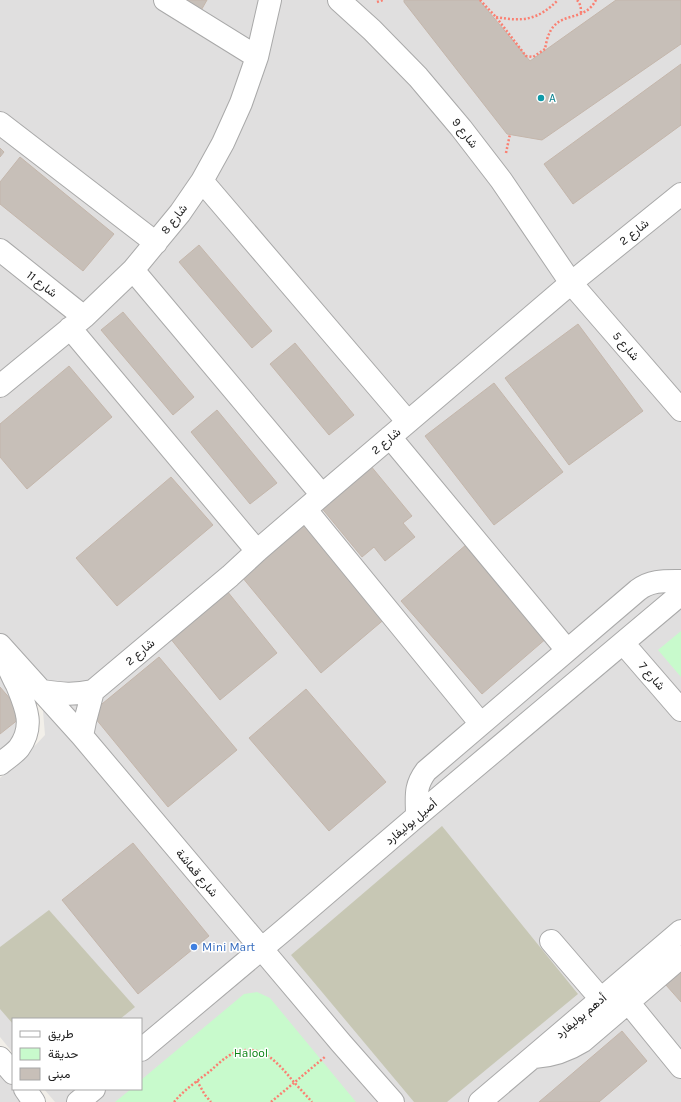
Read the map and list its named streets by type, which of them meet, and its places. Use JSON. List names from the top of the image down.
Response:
{
  "streets": {
    "street": [
      "شارع 9",
      "شارع 8",
      "شارع 2",
      "شارع 11",
      "شارع 5",
      "شارع 7",
      "أصيل بوليفارد",
      "شارع قماشة",
      "أدهم بوليفارد"
    ]
  },
  "crossings": [
    ["شارع 9", "شارع 2"],
    ["شارع 9", "شارع 5"],
    ["شارع 8", "شارع 11"],
    ["شارع 2", "شارع 11"],
    ["شارع 2", "شارع 5"],
    ["شارع 7", "أصيل بوليفارد"],
    ["أصيل بوليفارد", "شارع قماشة"]
  ],
  "parks": ["Halool"],
  "places": ["A", "Mini Mart"],
  "legend": ["طريق", "حديقة", "مبنى"]
}
